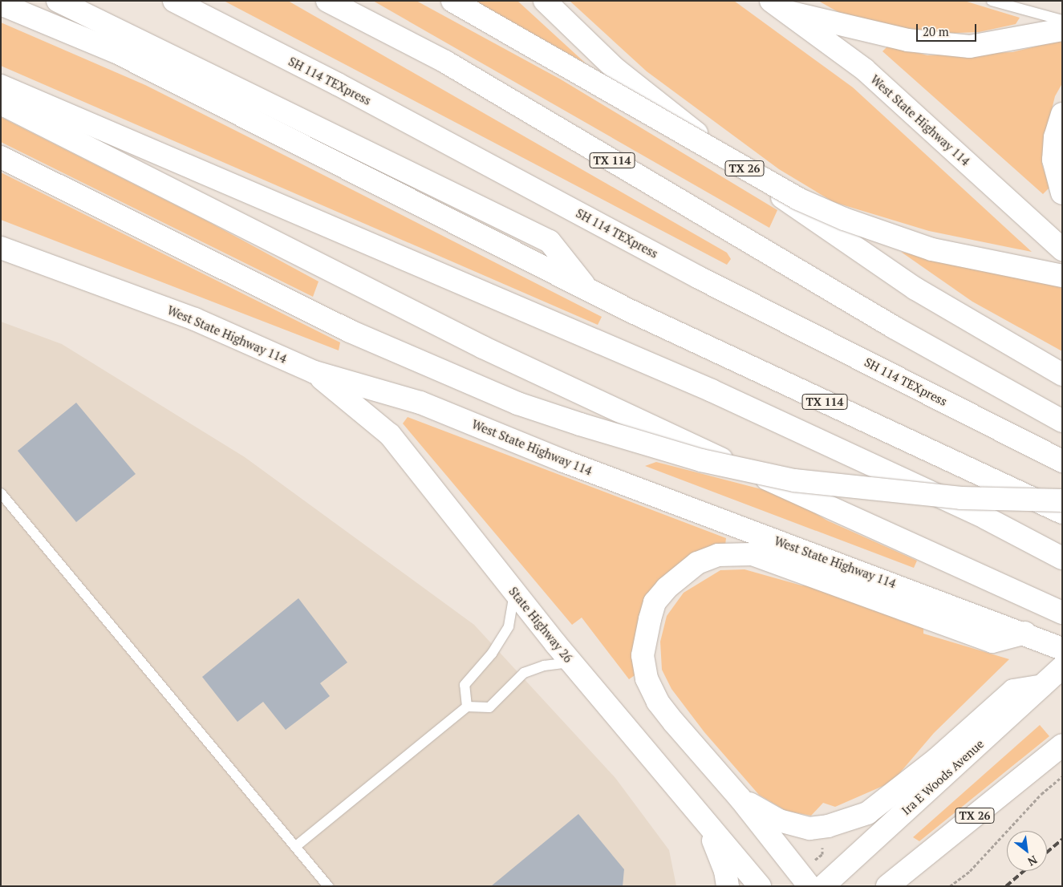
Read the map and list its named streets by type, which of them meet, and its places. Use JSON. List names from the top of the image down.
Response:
{
  "streets": {
    "main road": [
      "SH 114 TEXpress",
      "West State Highway 114",
      "TX 114",
      "TX 26",
      "State Highway 26",
      "Ira E Woods Avenue"
    ]
  },
  "crossings": [
    ["West State Highway 114", "State Highway 26"]
  ],
  "scale_bar": "20 m",
  "north": "bottom right"
}
